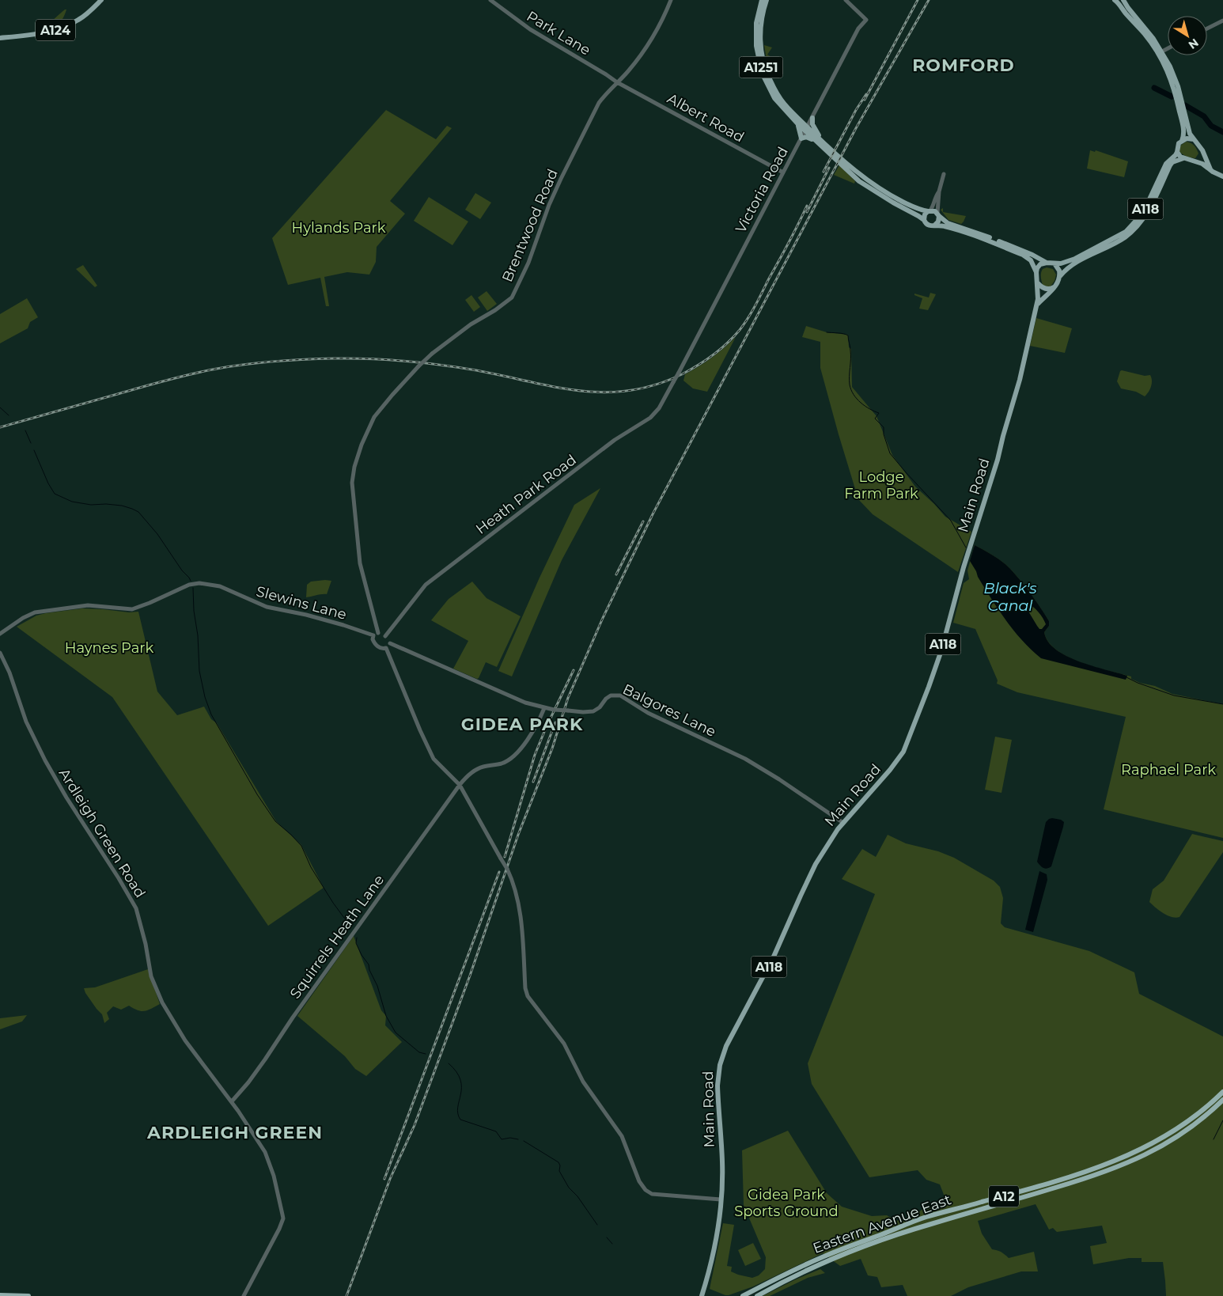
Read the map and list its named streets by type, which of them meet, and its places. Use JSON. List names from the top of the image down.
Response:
{
  "streets": {
    "highway": ["A12", "Eastern Avenue East"],
    "main road": [
      "A124",
      "A1251",
      "A118",
      "Main Road"
    ],
    "street": [
      "Park Lane",
      "Albert Road",
      "Victoria Road",
      "Brentwood Road",
      "Heath Park Road",
      "Slewins Lane",
      "Balgores Lane",
      "Ardleigh Green Road",
      "Squirrels Heath Lane"
    ]
  },
  "crossings": [
    ["Park Lane", "Albert Road"],
    ["Park Lane", "Brentwood Road"],
    ["A1251", "Victoria Road"],
    ["A1251", "A118"],
    ["Albert Road", "Victoria Road"],
    ["Albert Road", "Brentwood Road"],
    ["Victoria Road", "Heath Park Road"],
    ["A118", "Main Road"],
    ["Brentwood Road", "Heath Park Road"],
    ["Brentwood Road", "Slewins Lane"],
    ["Brentwood Road", "Balgores Lane"],
    ["Heath Park Road", "Slewins Lane"],
    ["Heath Park Road", "Balgores Lane"],
    ["Main Road", "Balgores Lane"],
    ["Slewins Lane", "Balgores Lane"],
    ["Balgores Lane", "Squirrels Heath Lane"],
    ["Ardleigh Green Road", "Squirrels Heath Lane"]
  ],
  "districts": ["ROMFORD", "GIDEA PARK", "ARDLEIGH GREEN"],
  "water": ["Black's Canal"],
  "parks": [
    "Hylands Park",
    "Lodge Farm Park",
    "Haynes Park",
    "Raphael Park",
    "Gidea Park Sports Ground"
  ],
  "north": "bottom right"
}
